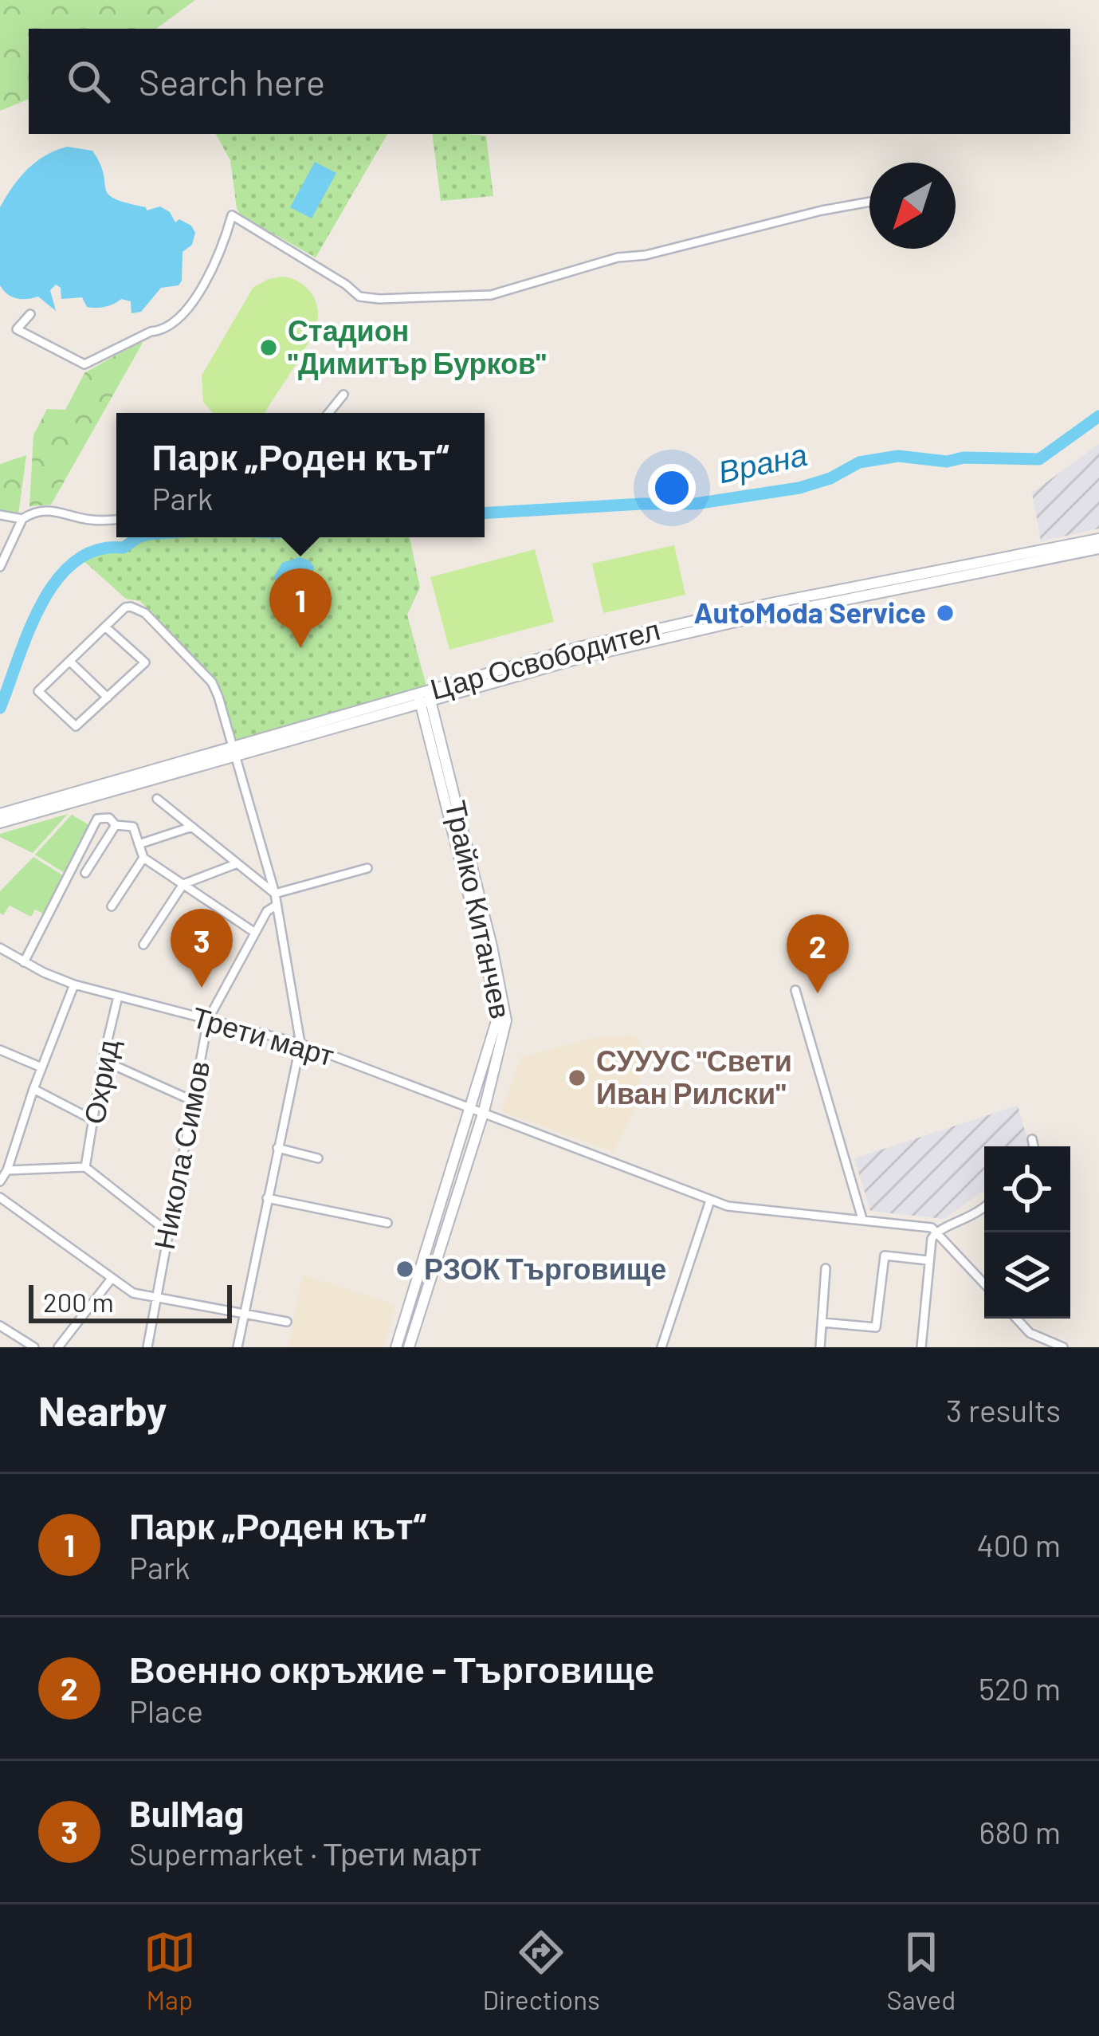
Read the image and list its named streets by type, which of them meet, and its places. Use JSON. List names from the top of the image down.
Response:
{
  "streets": {
    "street": [
      "Цар Освободител",
      "Трайко Китанчев",
      "Трети март",
      "Охрид",
      "Никола Симов"
    ]
  },
  "crossings": [
    ["Цар Освободител", "Трайко Китанчев"],
    ["Трайко Китанчев", "Трети март"],
    ["Трети март", "Охрид"],
    ["Трети март", "Никола Симов"]
  ],
  "water": ["Врана"],
  "places": [
    "Стадион \"Димитър Бурков\"",
    "AutoModa Service",
    "СУУУС \"Свети Иван Рилски\"",
    "РЗОК Търговище"
  ],
  "scale_bar": "200 m",
  "north": "bottom left",
  "page": {
    "search": "Search here",
    "popup": ["Парк „Роден кът“", "Park"],
    "pins": ["1", "3", "2"],
    "scale": "200 m",
    "heading": ["Nearby", "3 results"],
    "list": [
      {
        "mark": "1",
        "name": "Парк „Роден кът“",
        "note": "Park",
        "value": "400 m"
      },
      {
        "mark": "2",
        "name": "Военно окръжие - Търговище",
        "note": "Place",
        "value": "520 m"
      },
      {
        "mark": "3",
        "name": "BulMag",
        "note": "Supermarket · Трети март",
        "value": "680 m"
      }
    ],
    "nav": ["Map", "Directions", "Saved"]
  }
}
